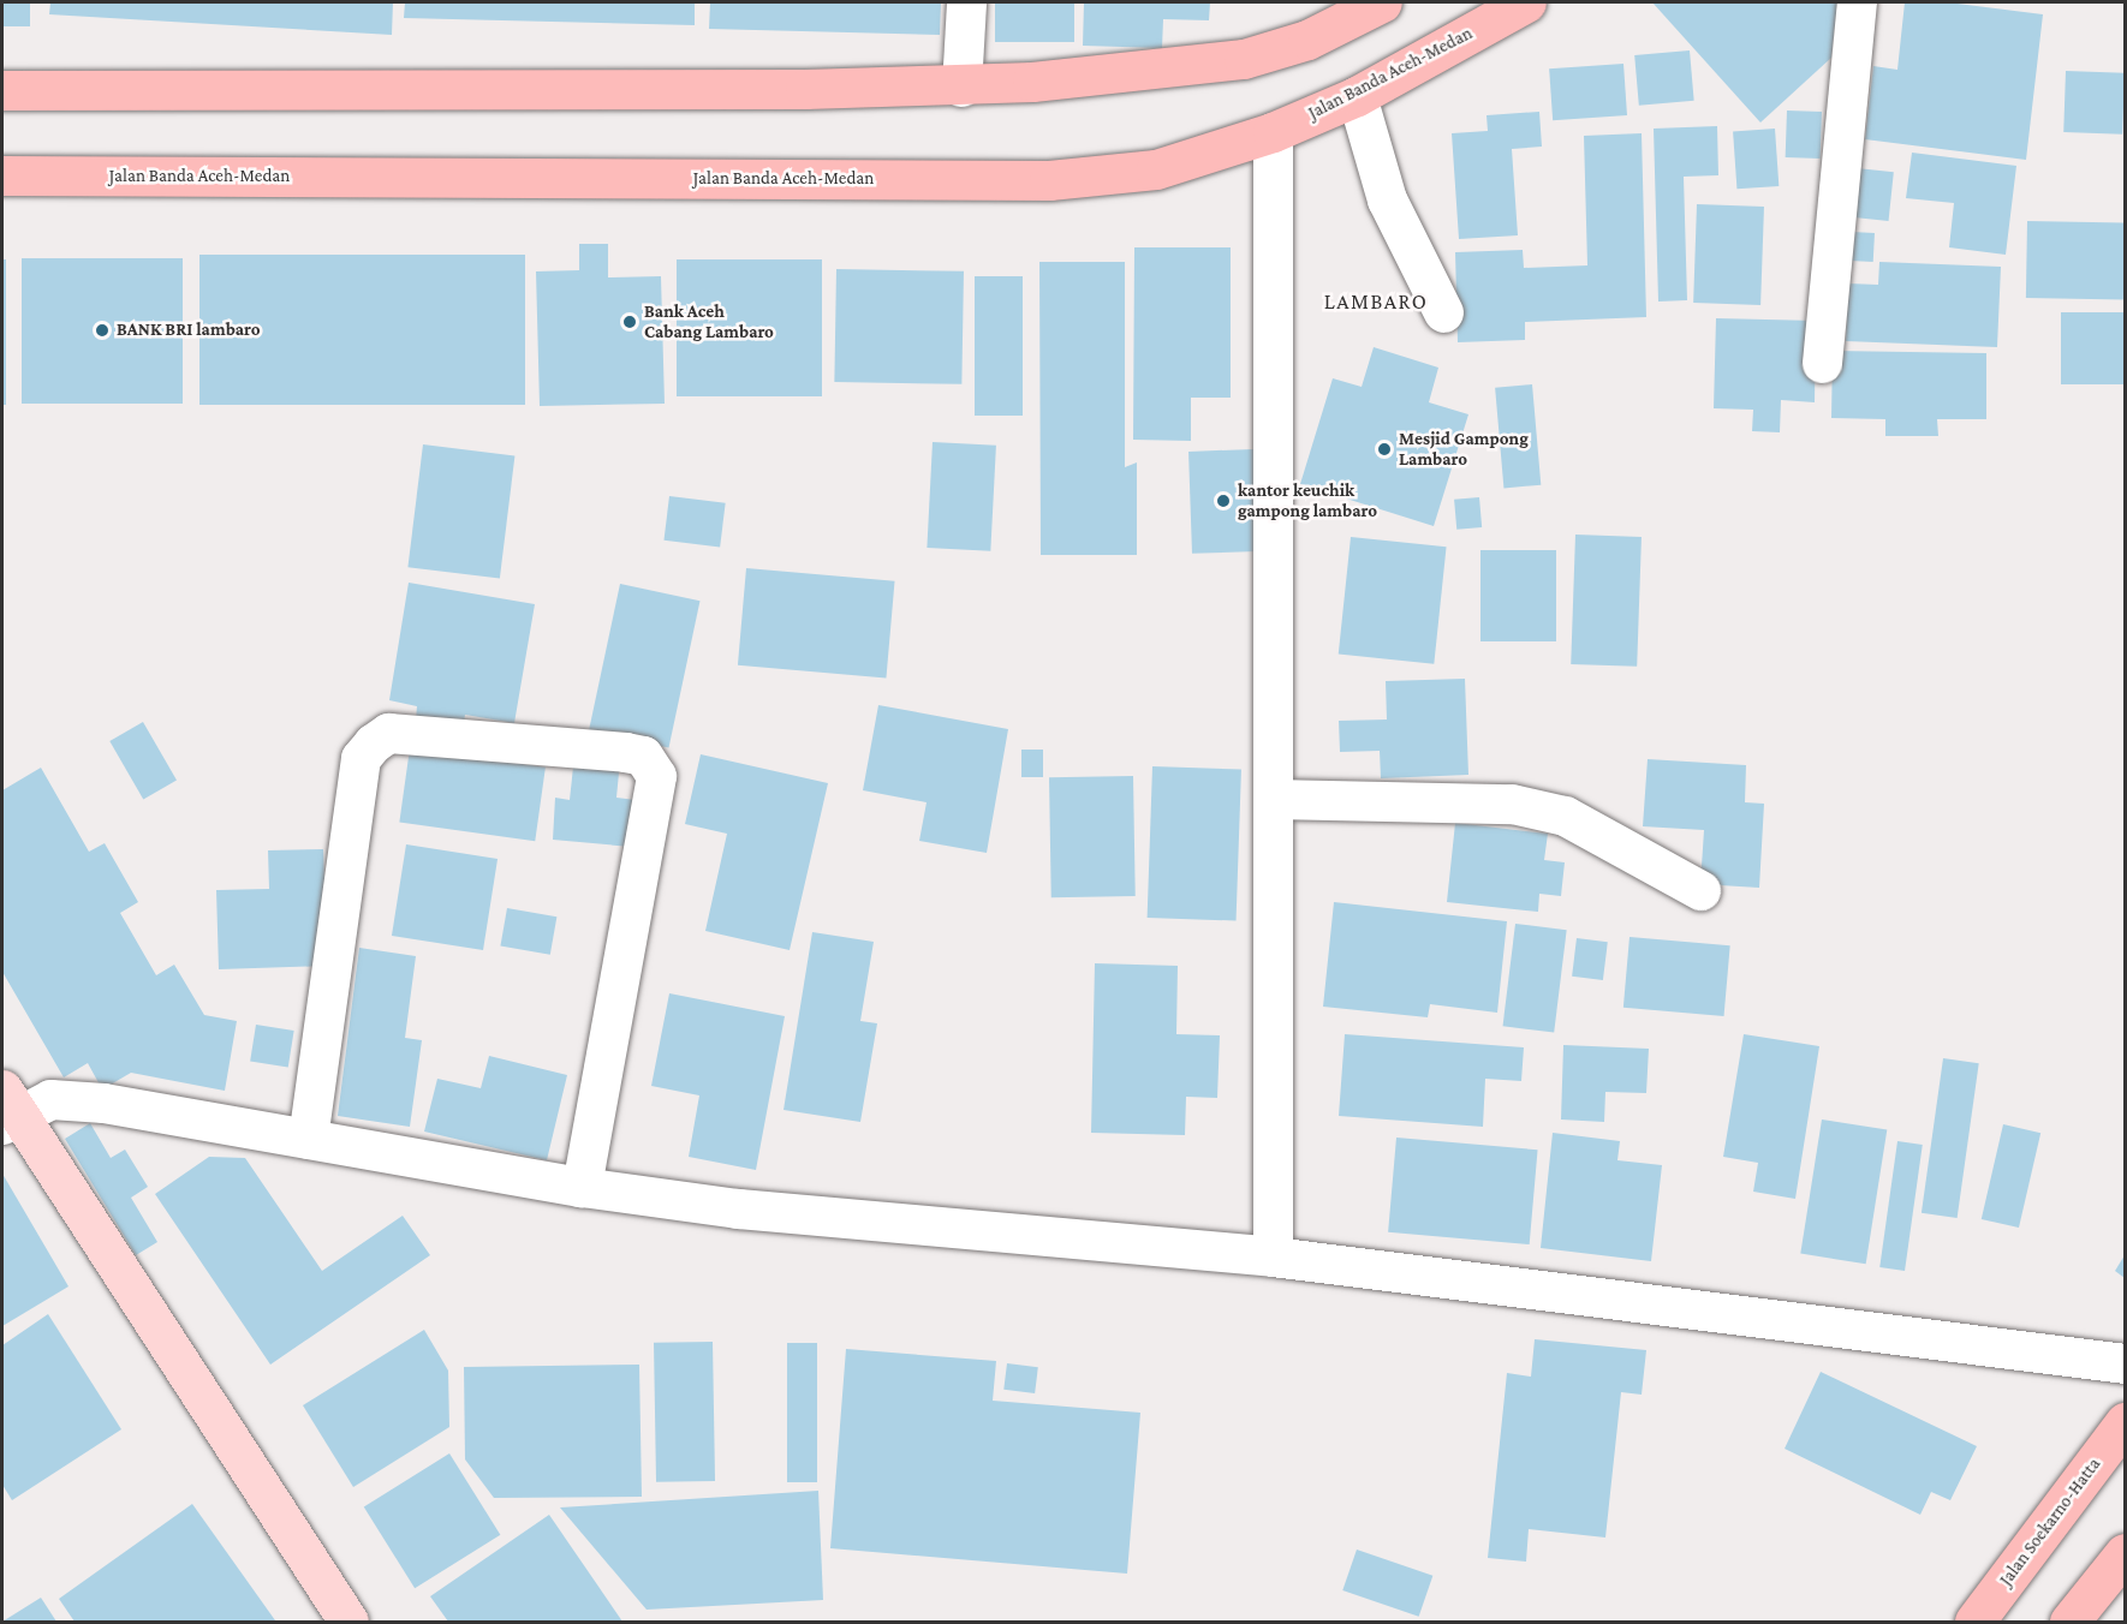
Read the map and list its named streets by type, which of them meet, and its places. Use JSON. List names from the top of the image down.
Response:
{
  "streets": {
    "highway": ["Jalan Banda Aceh-Medan", "Jalan Soekarno-Hatta"]
  },
  "districts": ["LAMBARO"],
  "places": [
    "Bank Aceh Cabang Lambaro",
    "BANK BRI lambaro",
    "Mesjid Gampong Lambaro",
    "kantor keuchik gampong lambaro"
  ]
}
